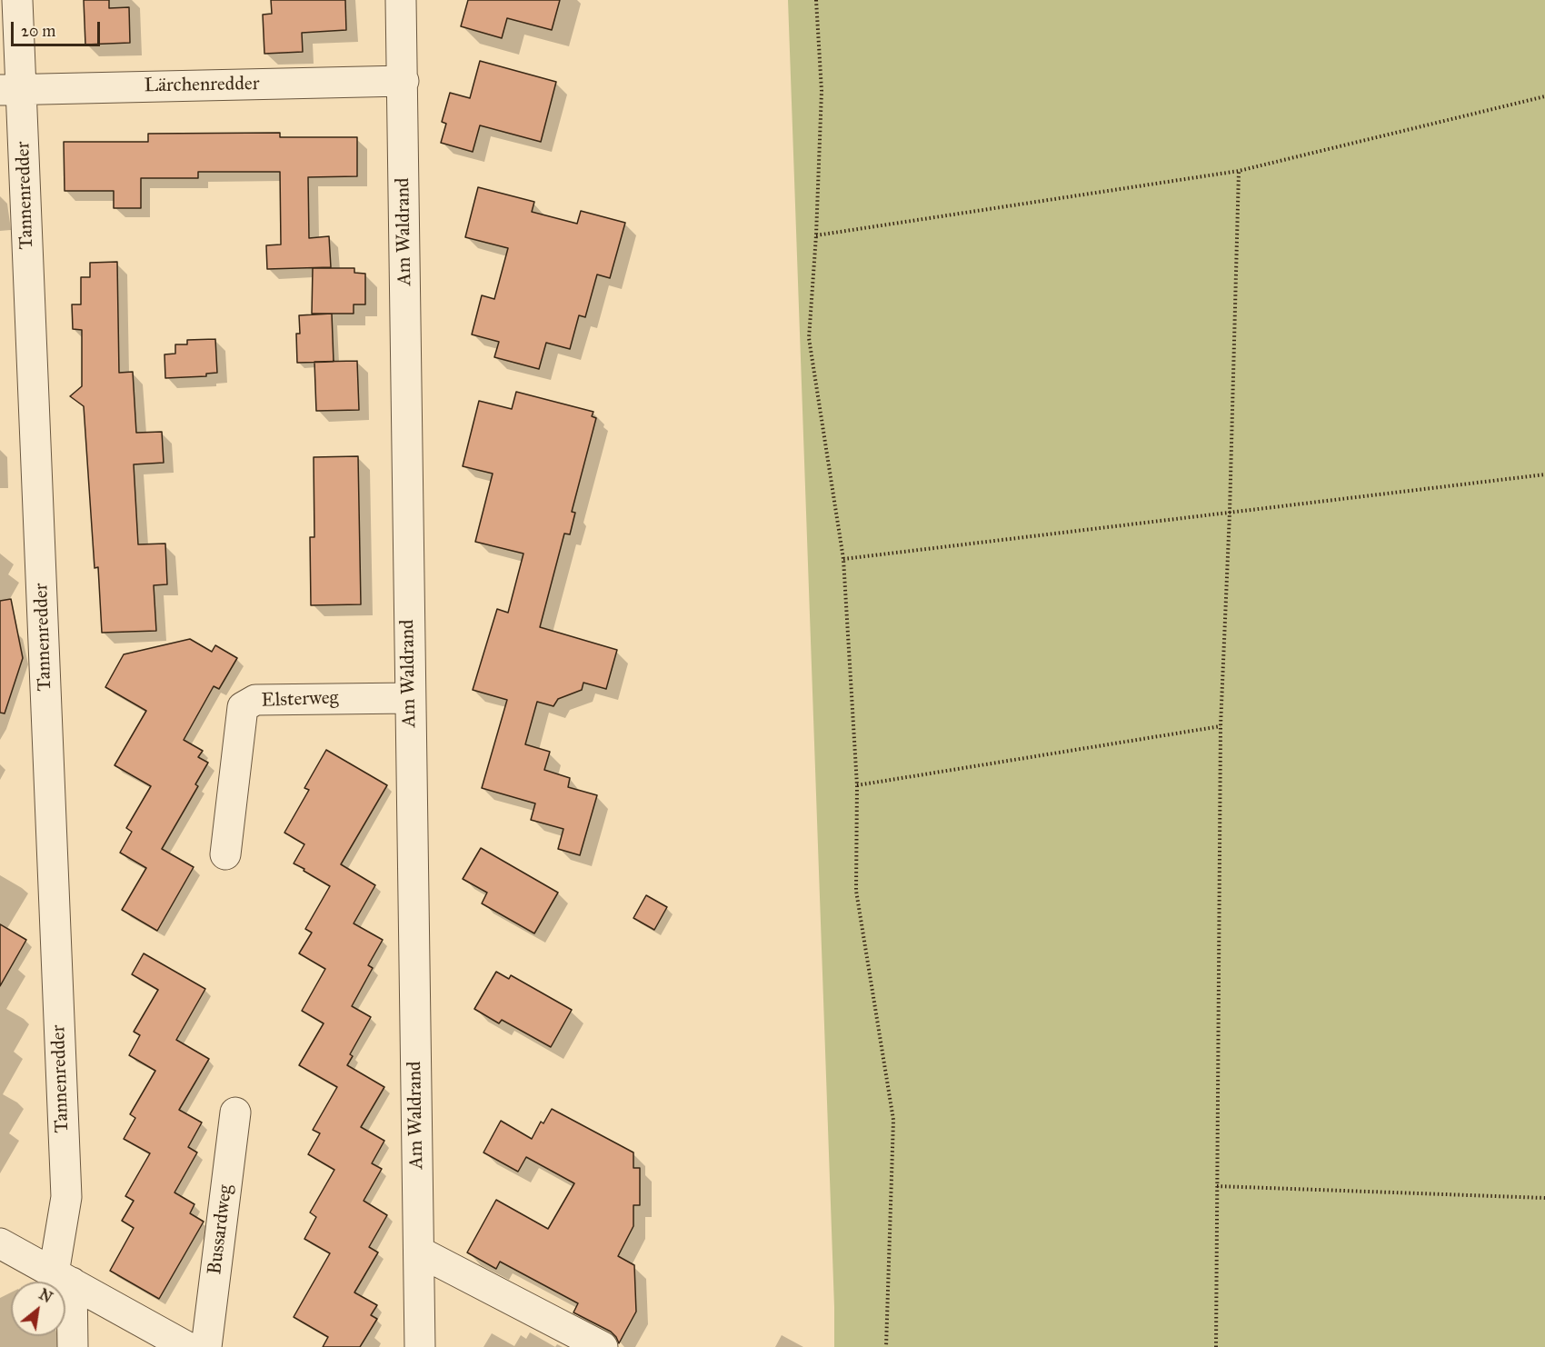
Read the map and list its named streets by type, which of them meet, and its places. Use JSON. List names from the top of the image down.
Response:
{
  "streets": {
    "street": [
      "Lärchenredder",
      "Tannenredder",
      "Am Waldrand",
      "Elsterweg",
      "Bussardweg"
    ]
  },
  "crossings": [
    ["Lärchenredder", "Tannenredder"],
    ["Lärchenredder", "Am Waldrand"],
    ["Am Waldrand", "Elsterweg"]
  ],
  "scale_bar": "20 m",
  "north": "top right"
}
